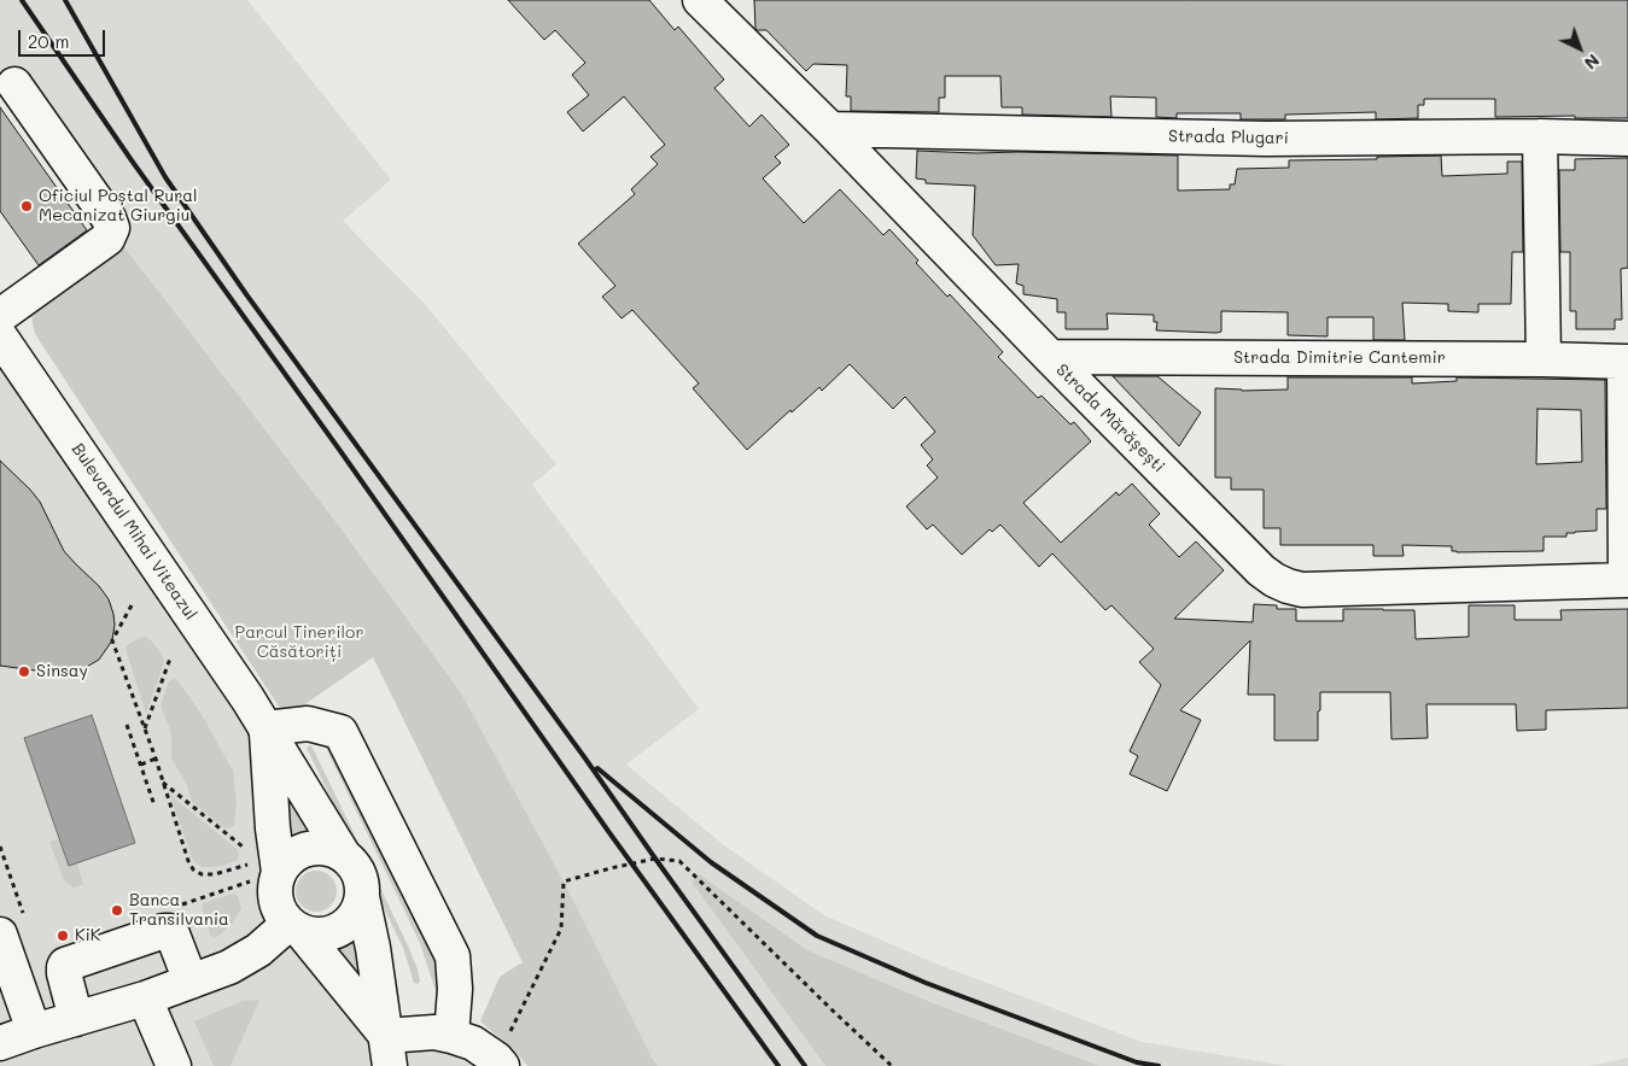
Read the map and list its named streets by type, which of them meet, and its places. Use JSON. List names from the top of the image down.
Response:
{
  "streets": {
    "street": [
      "Strada Plugari",
      "Strada Dimitrie Cantemir",
      "Strada Mărășești",
      "Bulevardul Mihai Viteazul"
    ]
  },
  "crossings": [
    ["Strada Plugari", "Strada Mărășești"],
    ["Strada Dimitrie Cantemir", "Strada Mărășești"]
  ],
  "parks": ["Parcul Tinerilor Căsătoriți"],
  "places": [
    "Oficiul Poștal Rural Mecanizat Giurgiu",
    "Sinsay",
    "Banca Transilvania",
    "KiK"
  ],
  "scale_bar": "20 m",
  "north": "bottom right"
}
